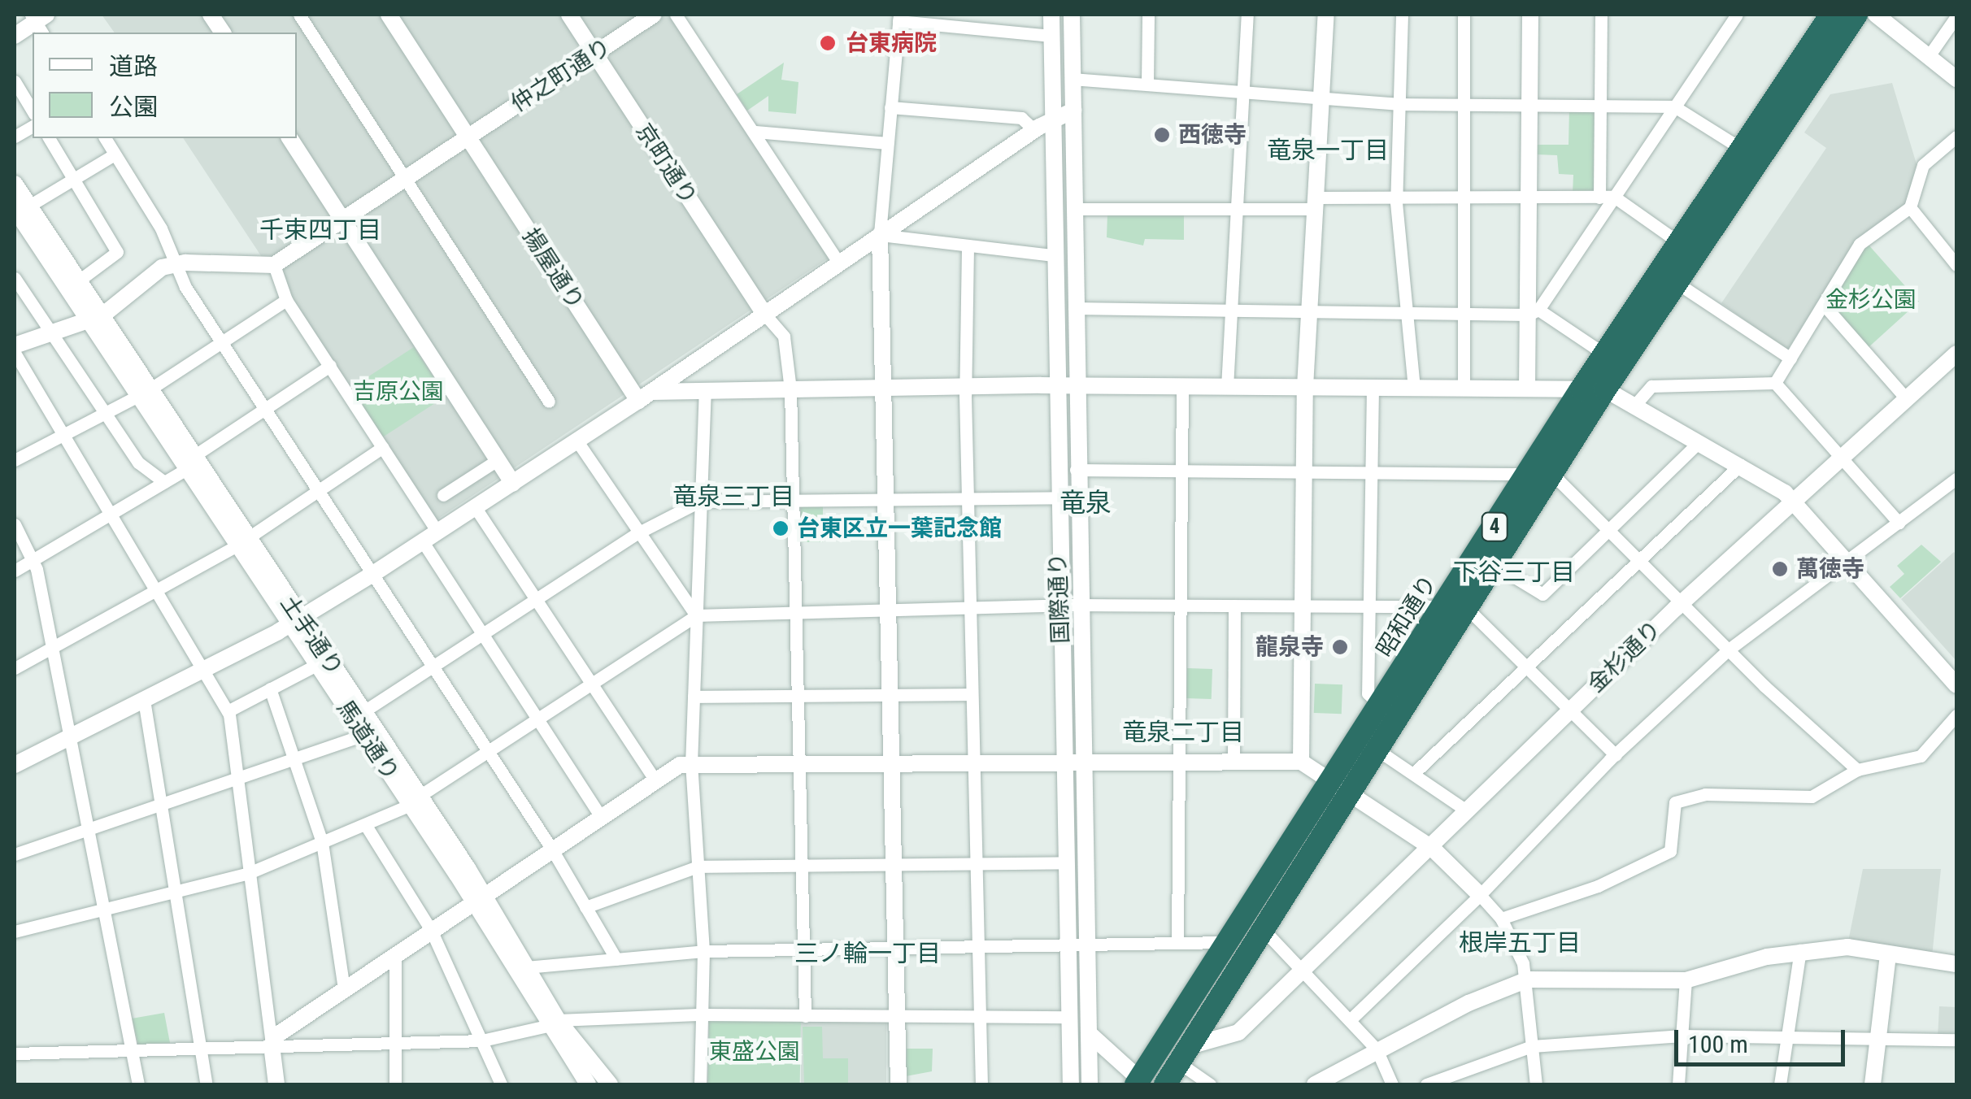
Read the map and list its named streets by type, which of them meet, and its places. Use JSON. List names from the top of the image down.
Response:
{
  "streets": {
    "highway": ["4", "昭和通り"],
    "street": [
      "仲之町通り",
      "京町通り",
      "揚屋通り",
      "国際通り",
      "土手通り",
      "金杉通り",
      "馬道通り"
    ]
  },
  "crossings": [
    ["仲之町通り", "京町通り"],
    ["仲之町通り", "揚屋通り"],
    ["昭和通り", "金杉通り"],
    ["土手通り", "馬道通り"]
  ],
  "districts": [
    "竜泉一丁目",
    "千束四丁目",
    "竜泉三丁目",
    "竜泉",
    "下谷三丁目",
    "竜泉二丁目",
    "根岸五丁目",
    "三ノ輪一丁目"
  ],
  "parks": ["金杉公園", "吉原公園", "東盛公園"],
  "places": [
    "台東病院",
    "西徳寺",
    "台東区立一葉記念館",
    "萬徳寺",
    "龍泉寺"
  ],
  "legend": ["道路", "公園"],
  "scale_bar": "100 m"
}
